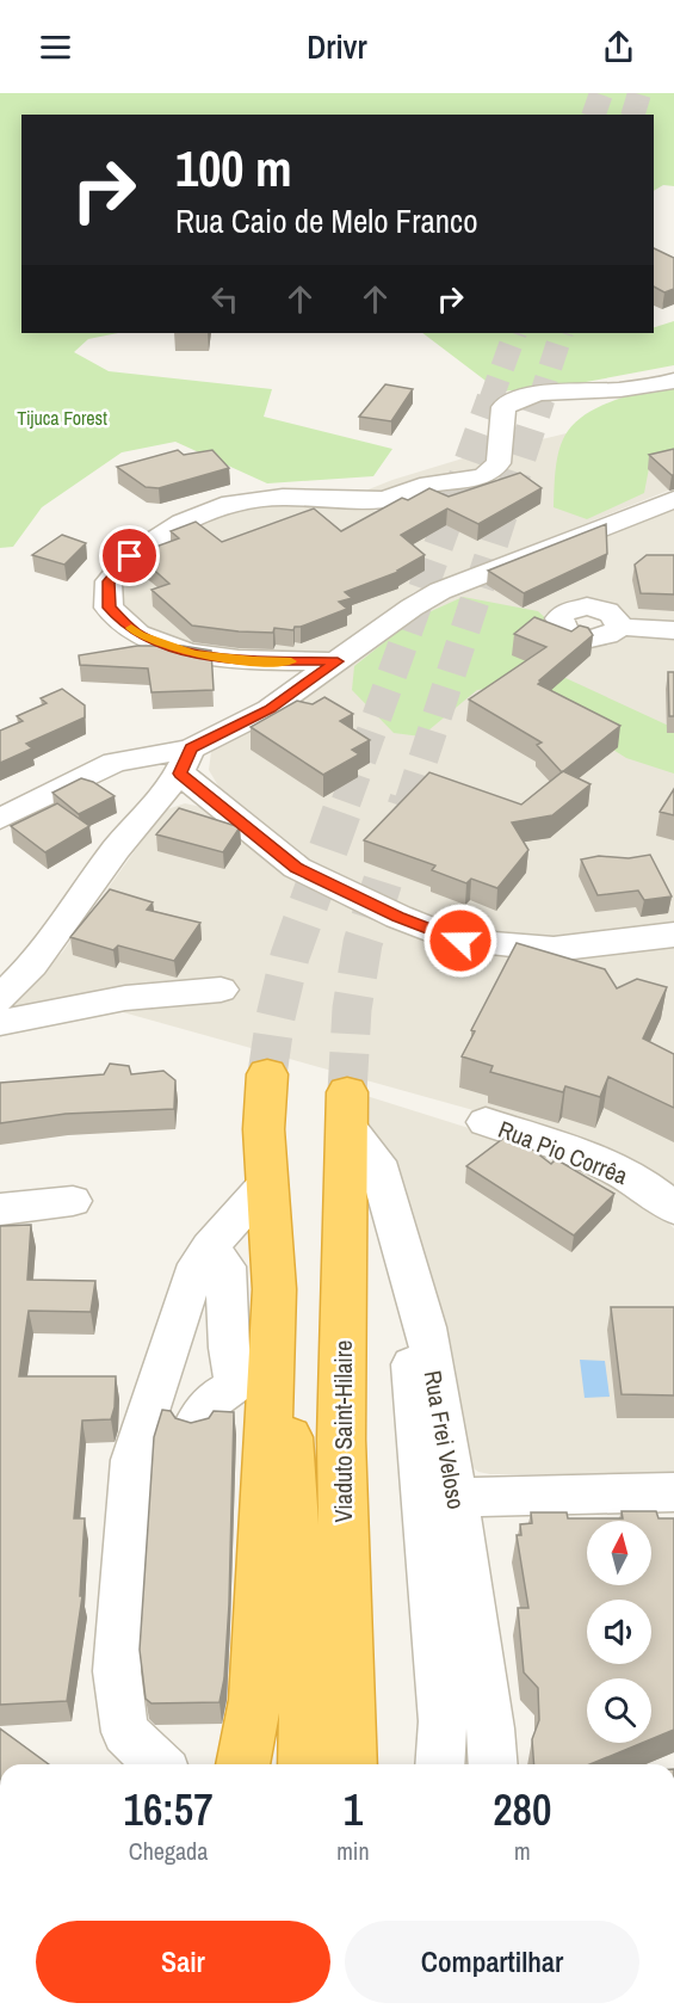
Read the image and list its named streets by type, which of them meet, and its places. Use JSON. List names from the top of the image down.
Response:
{
  "streets": {
    "highway": ["Viaduto Saint-Hilaire"],
    "street": ["Rua Pio Corrêa", "Rua Frei Veloso"]
  },
  "crossings": [
    ["Viaduto Saint-Hilaire", "Rua Frei Veloso"]
  ],
  "parks": ["Tijuca Forest"],
  "north": "top",
  "page": {
    "header": "Drivr",
    "turn": ["100 m", "Rua Caio de Melo Franco"],
    "eta": [
      "16:57",
      "Chegada",
      "1",
      "min",
      "280",
      "m"
    ],
    "buttons": ["Sair", "Compartilhar"]
  }
}
